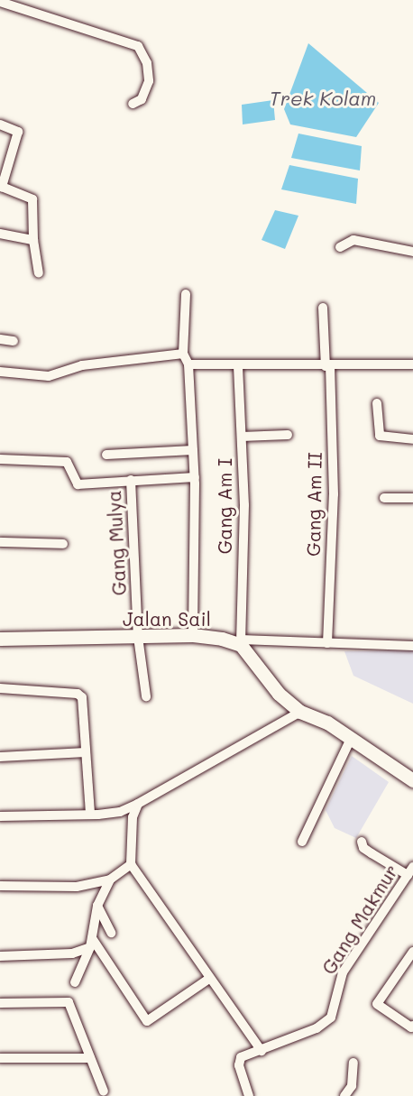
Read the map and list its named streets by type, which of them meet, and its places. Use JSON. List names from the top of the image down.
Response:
{
  "streets": {
    "street": [
      "Gang Am II",
      "Gang Am I",
      "Gang Mulya",
      "Jalan Sail",
      "Gang Makmur"
    ]
  },
  "crossings": [
    ["Gang Am I", "Jalan Sail"],
    ["Gang Mulya", "Jalan Sail"]
  ],
  "water": ["Trek Kolam"]
}
